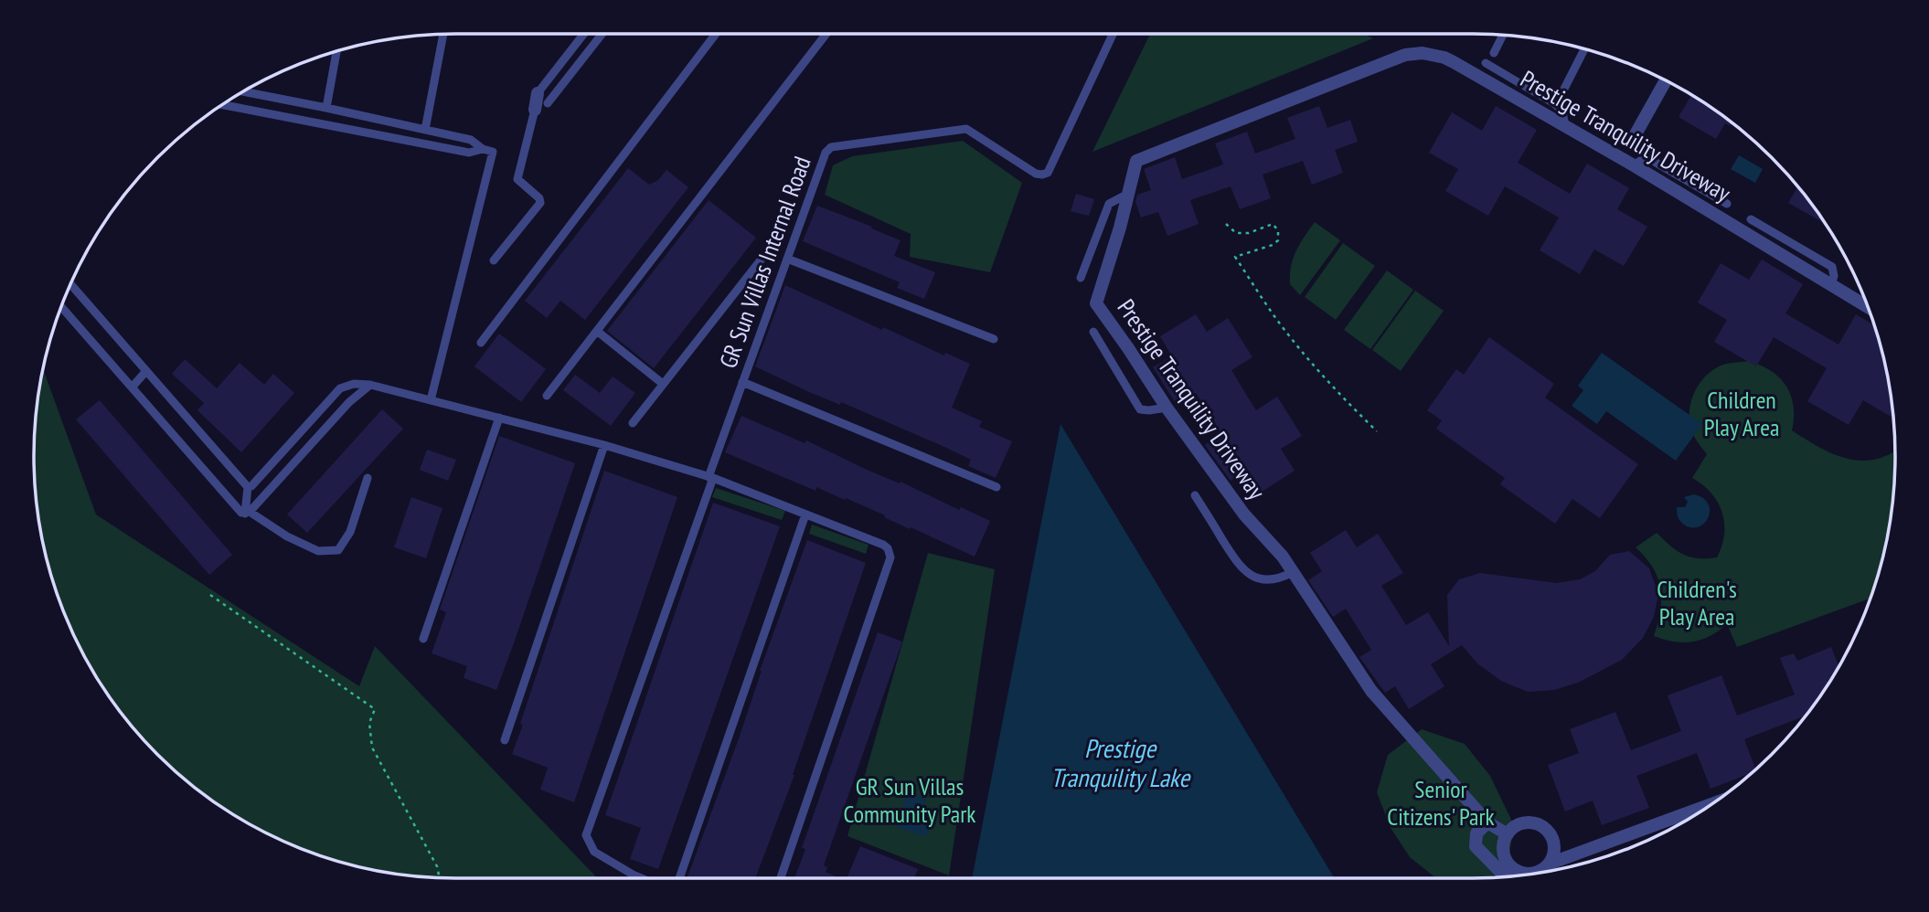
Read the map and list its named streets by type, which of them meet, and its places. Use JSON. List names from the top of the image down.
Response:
{
  "streets": {
    "street": ["Prestige Tranquility Driveway"],
    "lane": ["GR Sun Villas Internal Road"]
  },
  "water": ["Prestige Tranquility Lake"],
  "parks": [
    "Children Play Area",
    "Children's Play Area",
    "GR Sun Villas Community Park",
    "Senior Citizens' Park"
  ]
}
